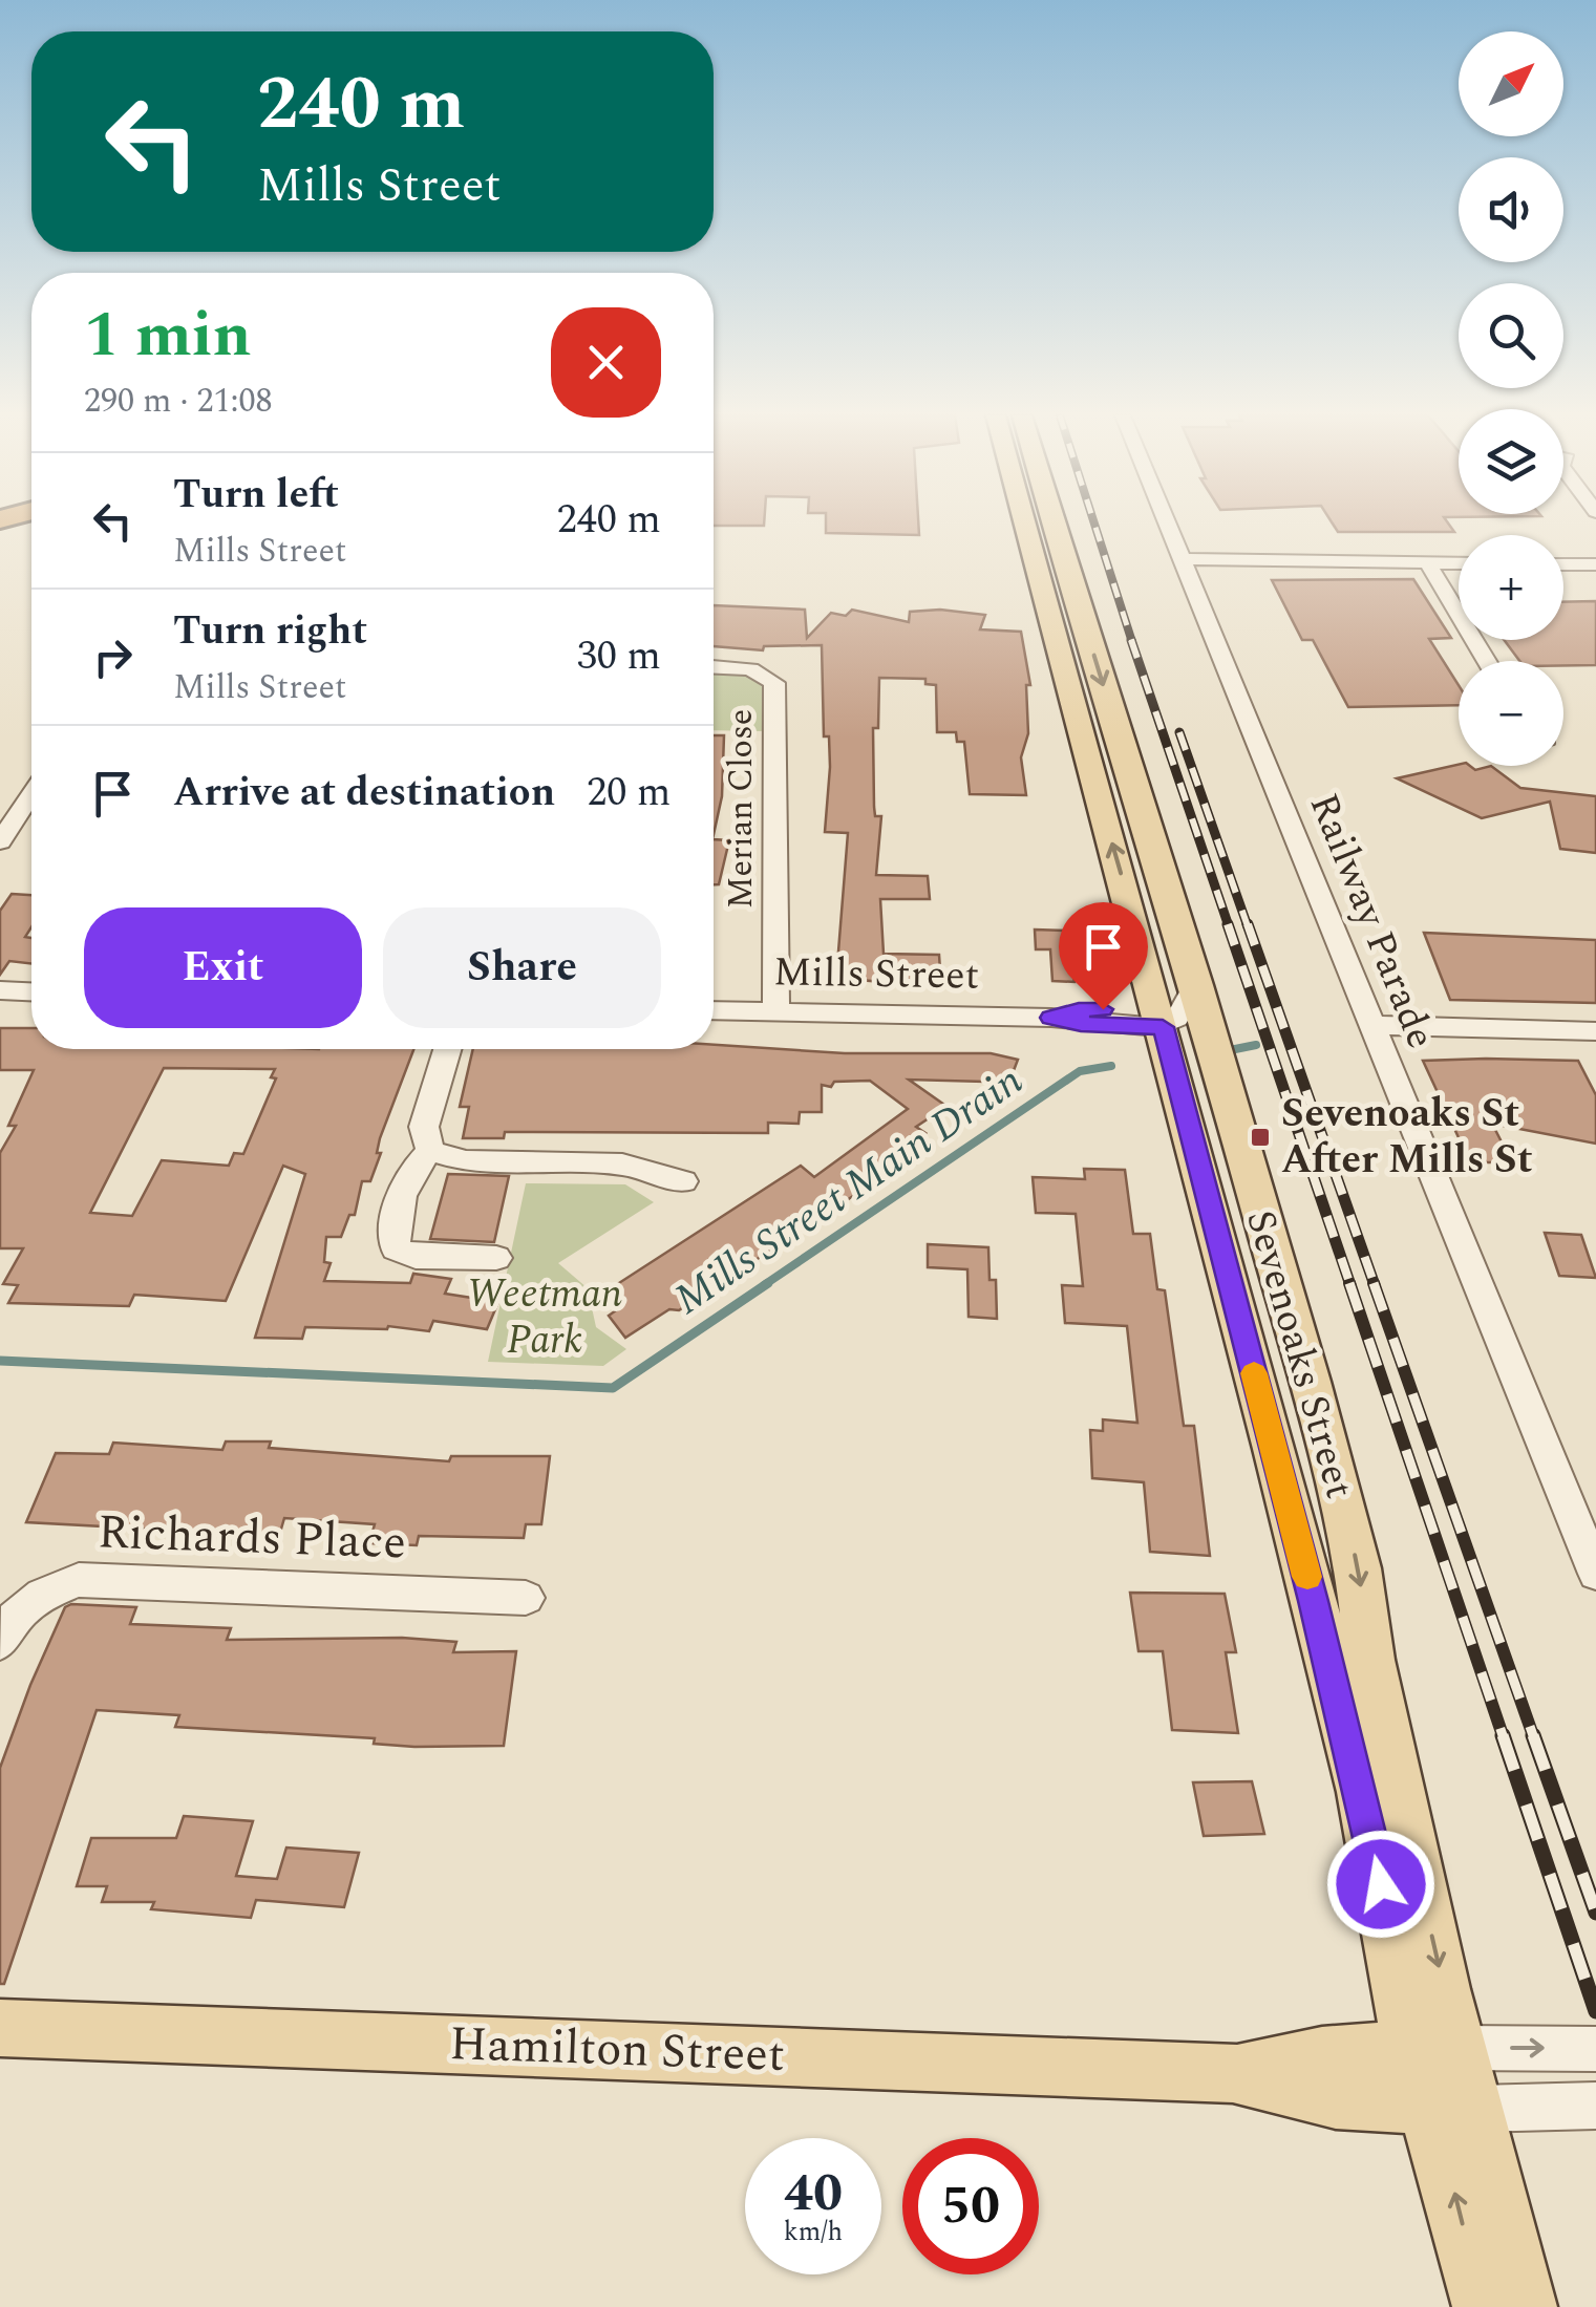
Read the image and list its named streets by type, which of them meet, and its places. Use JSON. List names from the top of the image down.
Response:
{
  "streets": {
    "main road": ["Sevenoaks Street", "Hamilton Street"],
    "street": [
      "Merian Close",
      "Railway Parade",
      "Mills Street",
      "Richards Place"
    ]
  },
  "crossings": [
    ["Merian Close", "Mills Street"],
    ["Mills Street", "Sevenoaks Street"],
    ["Sevenoaks Street", "Hamilton Street"]
  ],
  "water": ["Mills Street Main Drain"],
  "parks": ["Weetman Park"],
  "places": {
    "transit": ["Sevenoaks St After Mills St"]
  },
  "north": "top right",
  "page": {
    "map_buttons": ["+", "−"],
    "turn": ["240 m", "Mills Street"],
    "heading": ["1 min", "290 m · 21:08"],
    "list": [
      {
        "name": "Turn left",
        "note": "Mills Street",
        "value": "240 m"
      },
      {
        "name": "Turn right",
        "note": "Mills Street",
        "value": "30 m"
      },
      {
        "name": "Arrive at destination",
        "value": "20 m"
      }
    ],
    "buttons": ["Exit", "Share"],
    "speed": "40 km/h",
    "limit": "50"
  }
}
